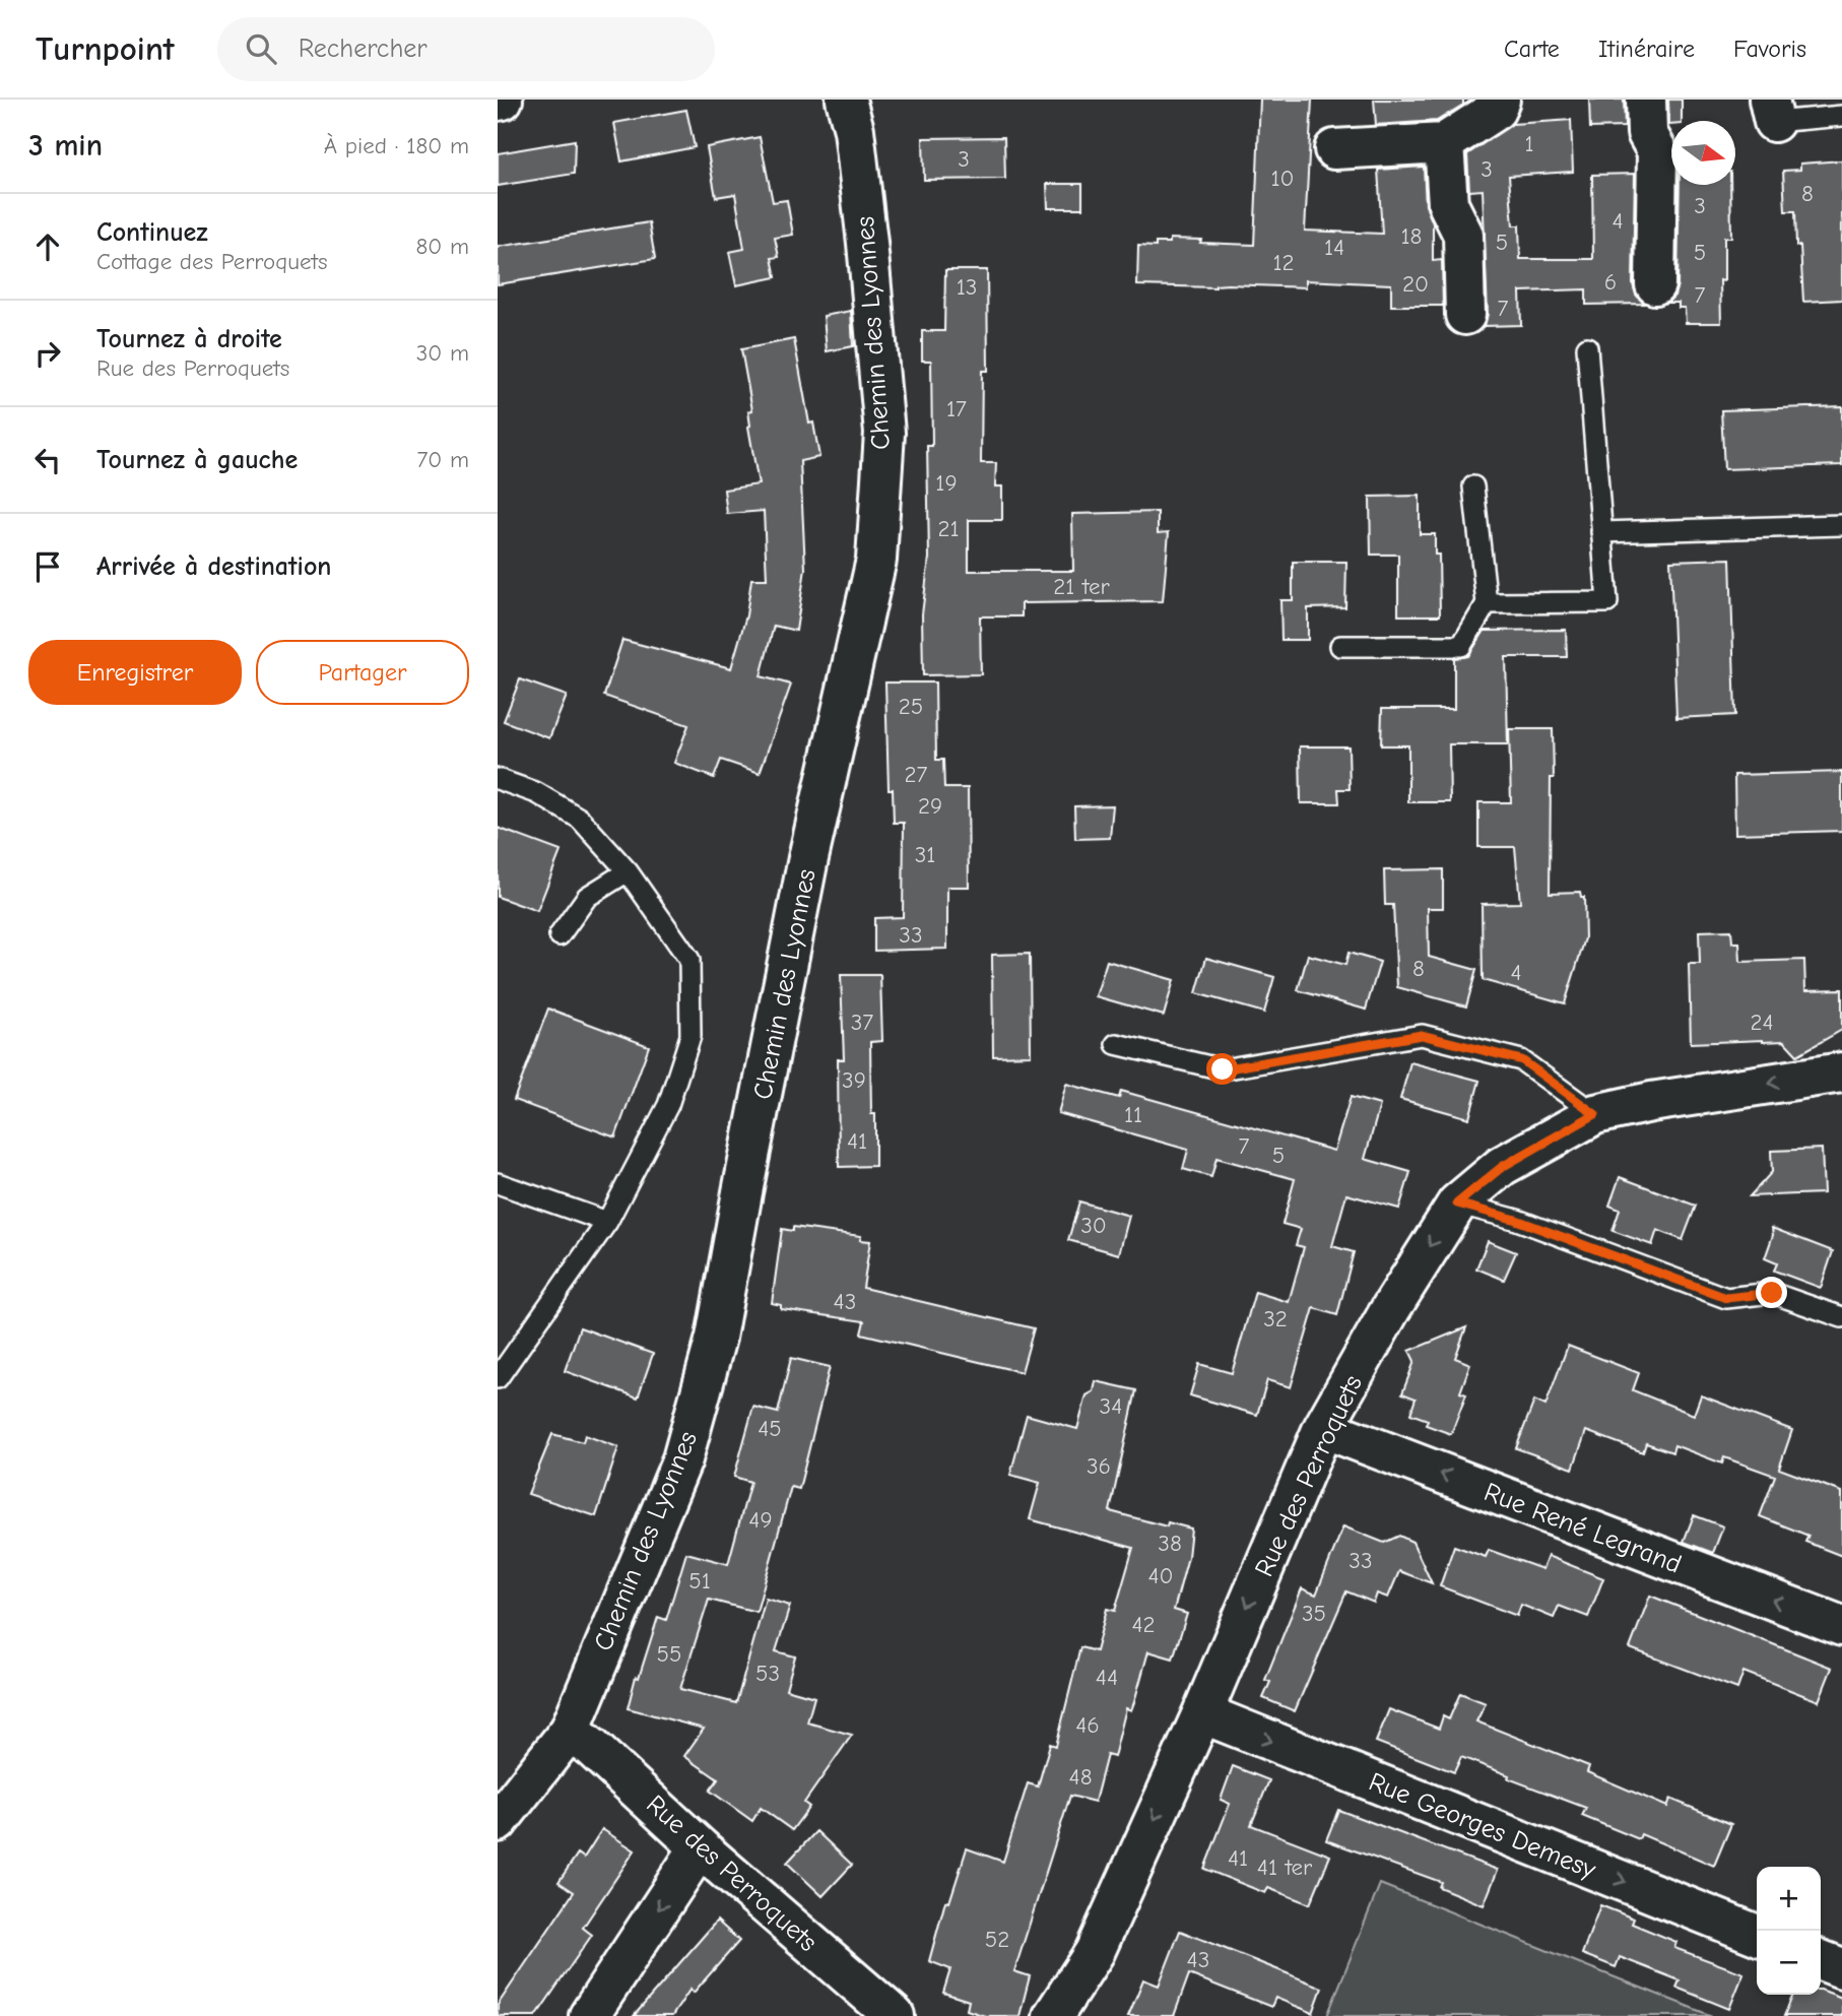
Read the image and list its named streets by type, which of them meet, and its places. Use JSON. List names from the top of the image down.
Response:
{
  "streets": {
    "street": [
      "Chemin des Lyonnes",
      "Rue des Perroquets",
      "Rue René Legrand",
      "Rue Georges Demesy"
    ]
  },
  "crossings": [
    ["Chemin des Lyonnes", "Rue des Perroquets"],
    ["Rue des Perroquets", "Rue René Legrand"],
    ["Rue des Perroquets", "Rue Georges Demesy"]
  ],
  "one_way": ["Rue des Perroquets", "Rue René Legrand", "Rue Georges Demesy"],
  "house_numbers": [
    "1",
    "3",
    "3",
    "10",
    "8",
    "3",
    "4",
    "18",
    "5",
    "14",
    "5",
    "12",
    "6",
    "20",
    "13",
    "7",
    "7",
    "17",
    "19",
    "21",
    "21 ter",
    "25",
    "27",
    "29",
    "31",
    "33",
    "8",
    "4",
    "37",
    "24",
    "39",
    "11",
    "41",
    "7",
    "5",
    "30",
    "43",
    "32",
    "34",
    "45",
    "36",
    "49",
    "38",
    "33",
    "40",
    "51",
    "35",
    "42",
    "55",
    "53",
    "44",
    "46",
    "48",
    "41",
    "41 ter",
    "52",
    "43"
  ],
  "north": "right",
  "page": {
    "header": "Turnpoint",
    "search": "Rechercher",
    "nav": ["Carte", "Itinéraire", "Favoris"],
    "heading": ["3 min", "À pied · 180 m"],
    "list": [
      ["Continuez", "Cottage des Perroquets", "80 m"],
      ["Tournez à droite", "Rue des Perroquets", "30 m"],
      ["Tournez à gauche", "70 m"],
      "Arrivée à destination"
    ],
    "buttons": ["Enregistrer", "Partager"],
    "map_buttons": ["+", "−"]
  }
}
